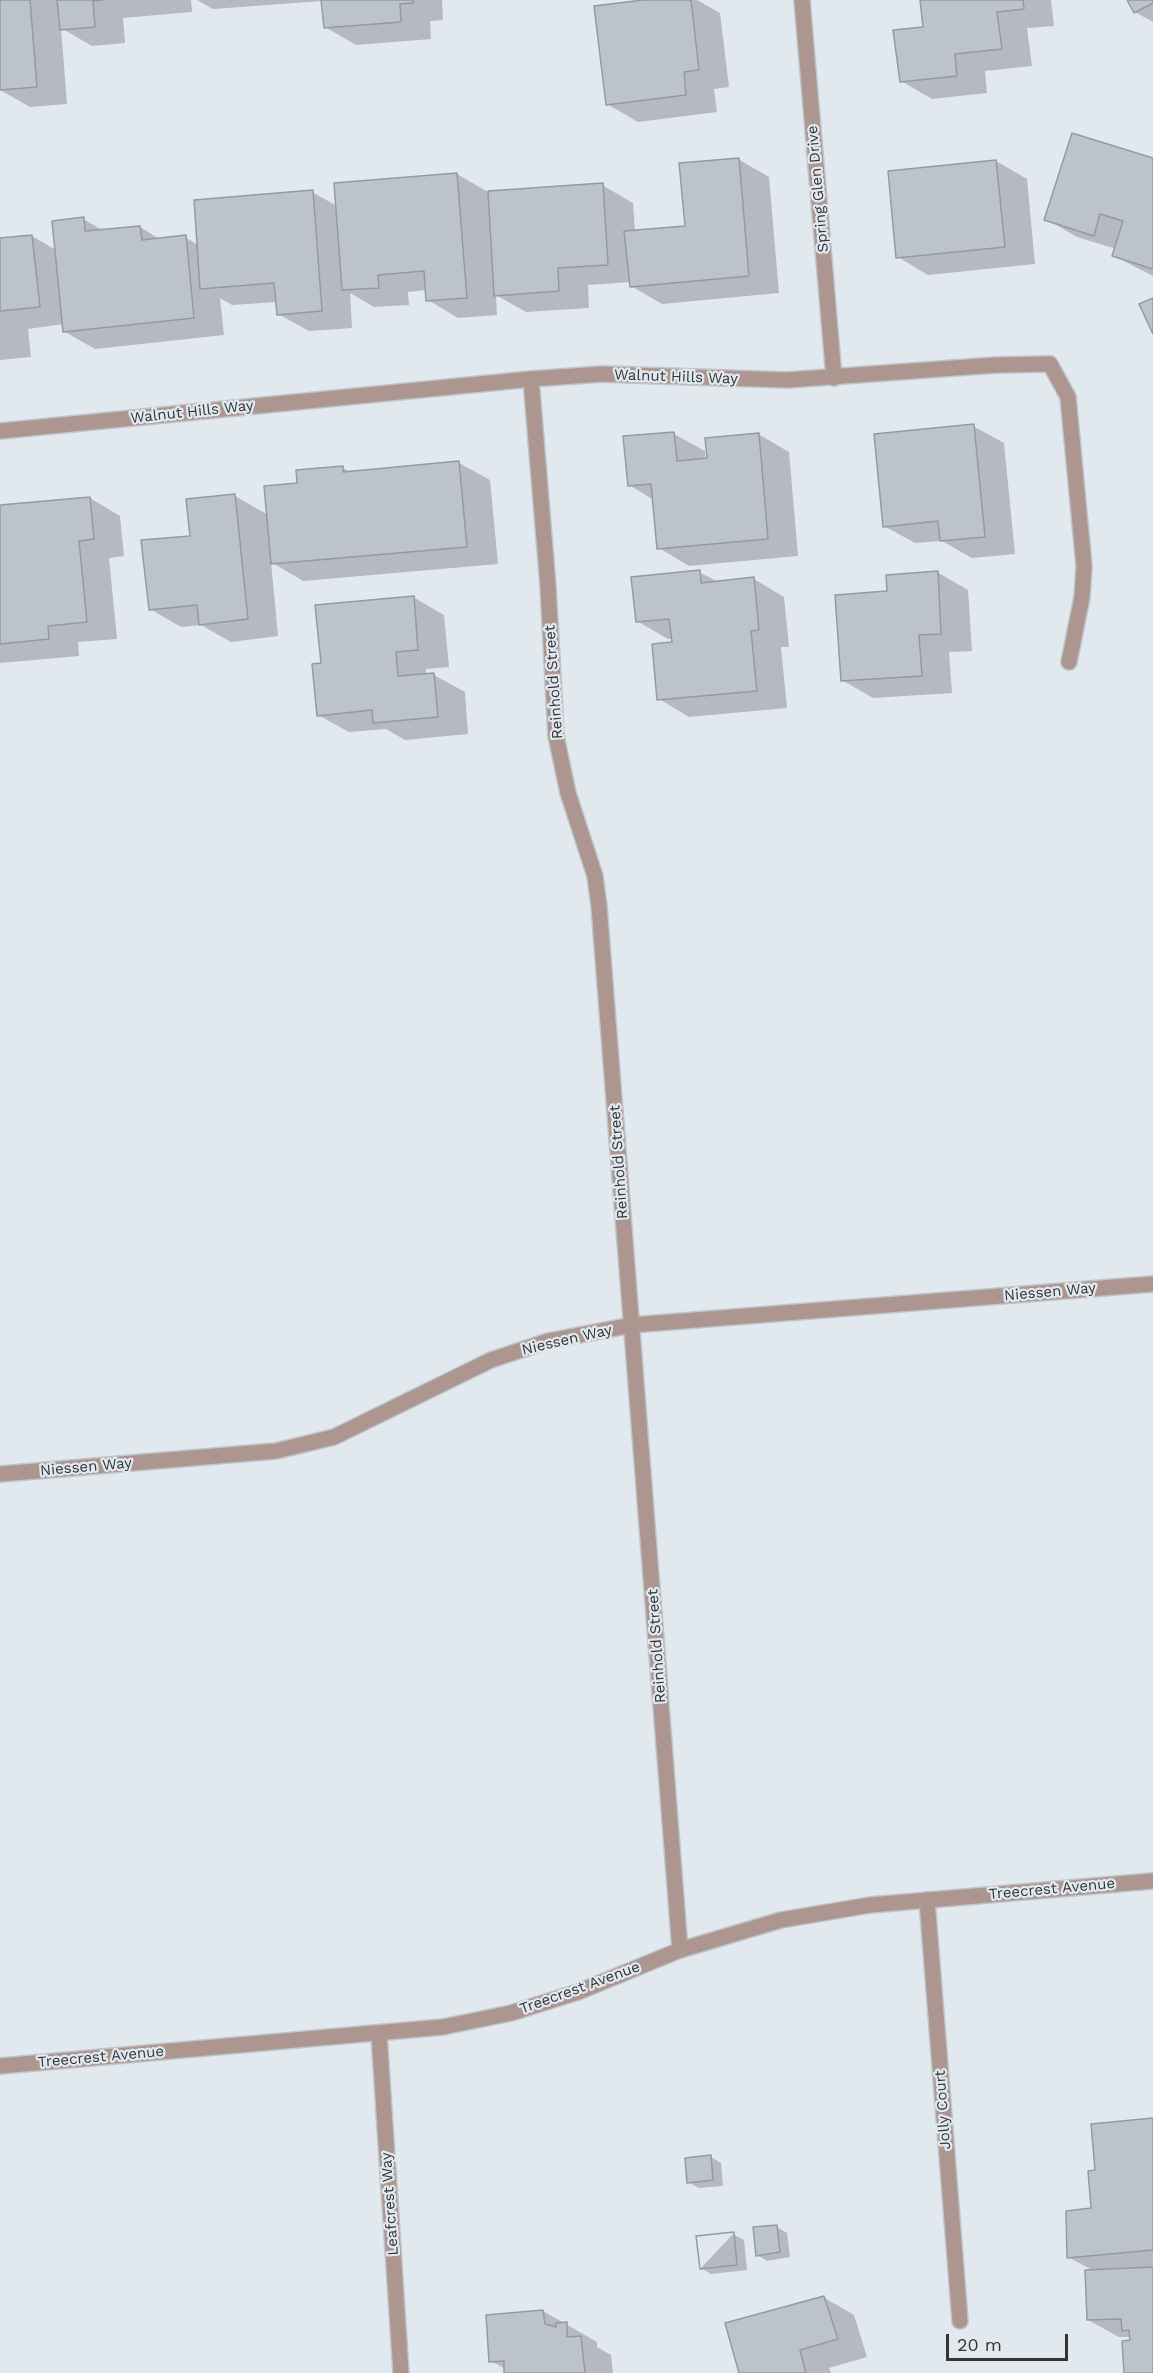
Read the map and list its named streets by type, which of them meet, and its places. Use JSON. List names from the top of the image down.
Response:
{
  "streets": {
    "street": [
      "Spring Glen Drive",
      "Walnut Hills Way",
      "Reinhold Street",
      "Niessen Way",
      "Treecrest Avenue",
      "Jolly Court",
      "Leafcrest Way"
    ]
  },
  "crossings": [
    ["Spring Glen Drive", "Walnut Hills Way"],
    ["Walnut Hills Way", "Reinhold Street"],
    ["Reinhold Street", "Niessen Way"],
    ["Reinhold Street", "Treecrest Avenue"],
    ["Treecrest Avenue", "Jolly Court"],
    ["Treecrest Avenue", "Leafcrest Way"]
  ],
  "scale_bar": "20 m"
}
